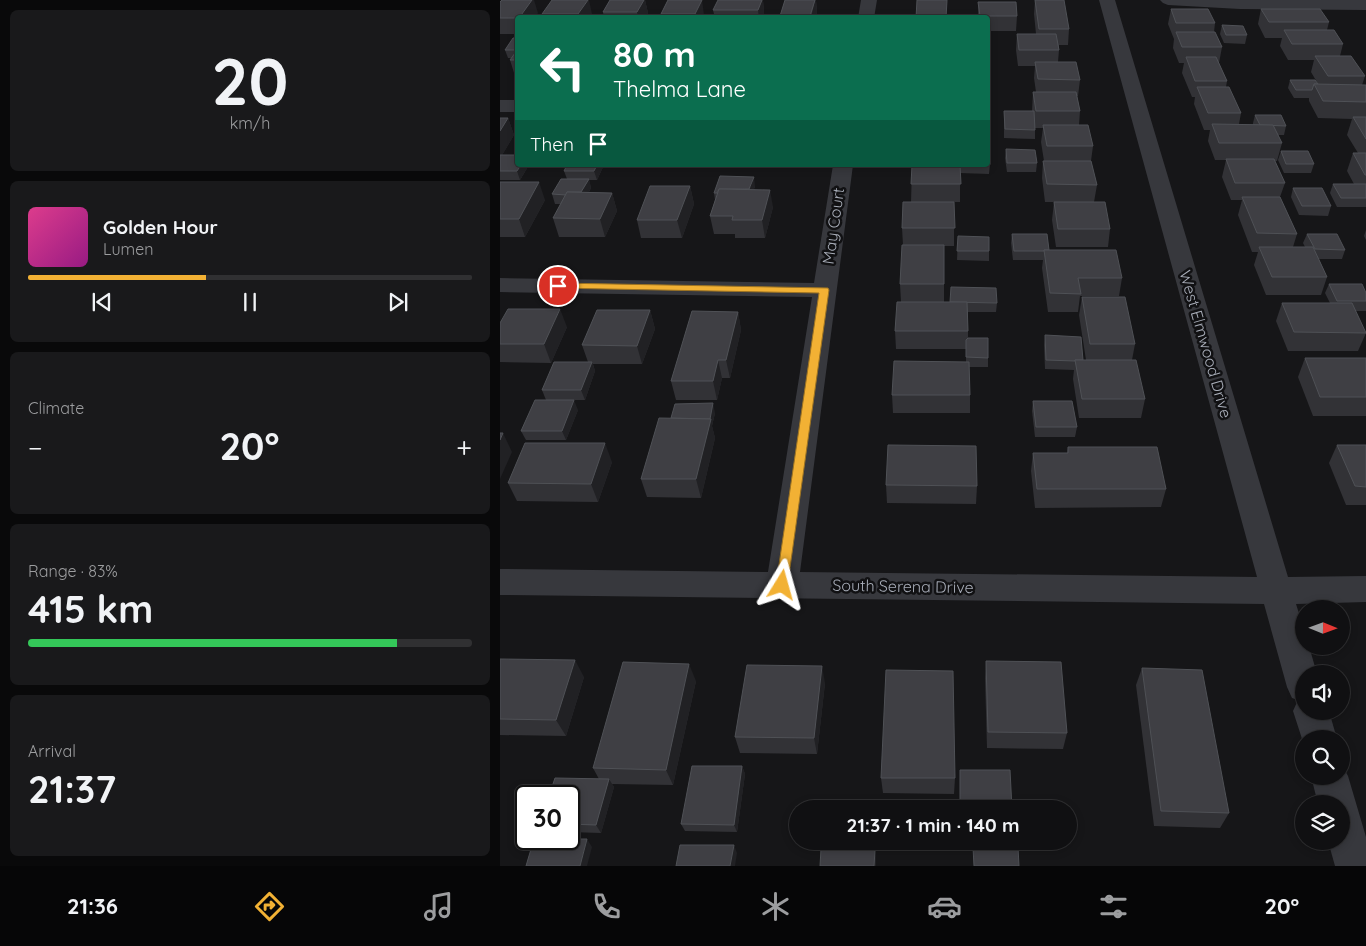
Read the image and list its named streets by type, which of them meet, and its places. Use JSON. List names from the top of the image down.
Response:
{
  "streets": {
    "street": ["May Court", "West Elmwood Drive", "South Serena Drive"]
  },
  "crossings": [
    ["May Court", "South Serena Drive"],
    ["West Elmwood Drive", "South Serena Drive"]
  ],
  "north": "right",
  "page": {
    "tile": [
      ["20", "km/h"],
      "Climate",
      ["Range · 83%", "415 km"],
      ["Arrival", "21:37"]
    ],
    "turn": ["80 m", "Thelma Lane"],
    "then": "Then",
    "song": ["Golden Hour", "Lumen"],
    "heat": ["−", "20°", "+"],
    "limit": "30",
    "trip": "21:37 · 1 min · 140 m",
    "tabs": ["21:36", "20°"]
  }
}
